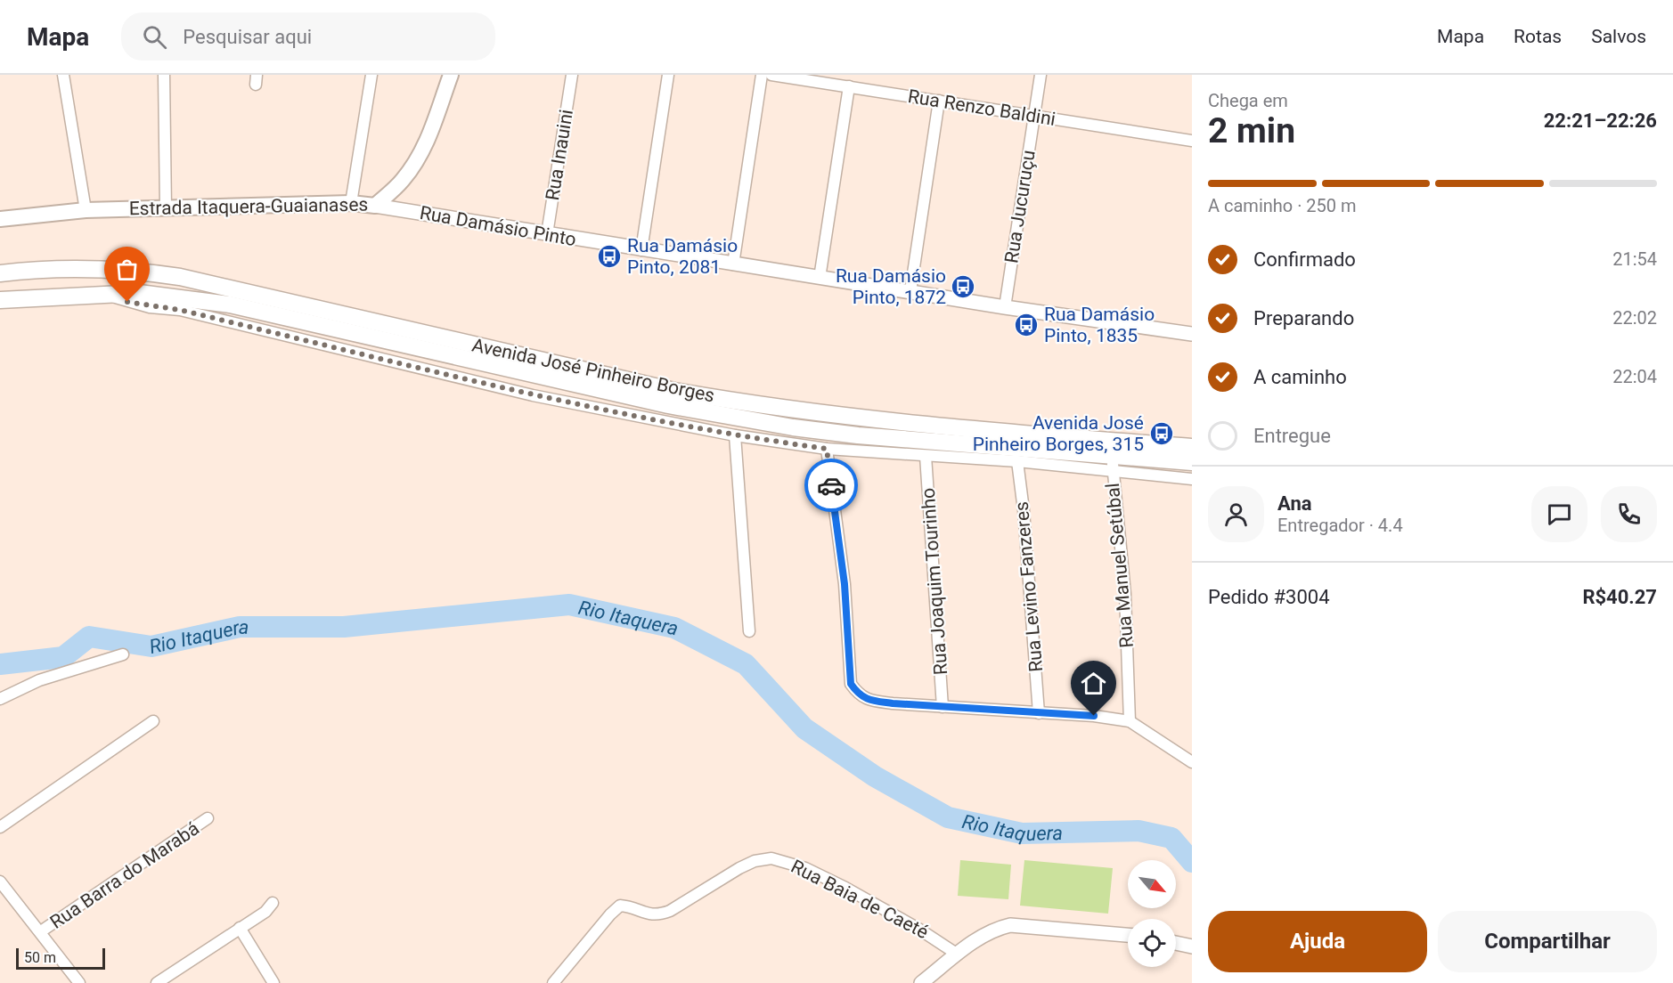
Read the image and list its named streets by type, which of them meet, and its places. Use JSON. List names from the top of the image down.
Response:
{
  "streets": {
    "main road": ["Estrada Itaquera-Guaianases", "Avenida José Pinheiro Borges"],
    "street": [
      "Rua Renzo Baldini",
      "Rua Inauini",
      "Rua Jucuruçu",
      "Rua Damásio Pinto",
      "Rua Manuel Setúbal",
      "Rua Joaquim Tourinho",
      "Rua Levino Fanzeres",
      "Rua Barra do Marabá",
      "Rua Baia de Caeté"
    ]
  },
  "crossings": [
    ["Rua Renzo Baldini", "Rua Jucuruçu"],
    ["Rua Inauini", "Rua Damásio Pinto"],
    ["Estrada Itaquera-Guaianases", "Rua Damásio Pinto"],
    ["Rua Jucuruçu", "Rua Damásio Pinto"],
    ["Avenida José Pinheiro Borges", "Rua Manuel Setúbal"]
  ],
  "water": ["Rio Itaquera"],
  "places": {
    "bus stop": [
      "Rua Damásio Pinto, 2081",
      "Rua Damásio Pinto, 1872",
      "Rua Damásio Pinto, 1835",
      "Avenida José Pinheiro Borges, 315"
    ]
  },
  "scale_bar": "50 m",
  "north": "bottom right",
  "page": {
    "header": "Mapa",
    "search": "Pesquisar aqui",
    "nav": ["Mapa", "Rotas", "Salvos"],
    "heading": ["2 min", "Chega em", "22:21–22:26"],
    "panel": [
      "Ana",
      "Entregador · 4.4",
      "Pedido #3004",
      "R$40.27"
    ],
    "bar": "A caminho · 250 m",
    "list": [
      ["Confirmado", "21:54"],
      ["Preparando", "22:02"],
      ["A caminho", "22:04"],
      "Entregue"
    ],
    "buttons": ["Ajuda", "Compartilhar"],
    "scale": "50 m"
  }
}
